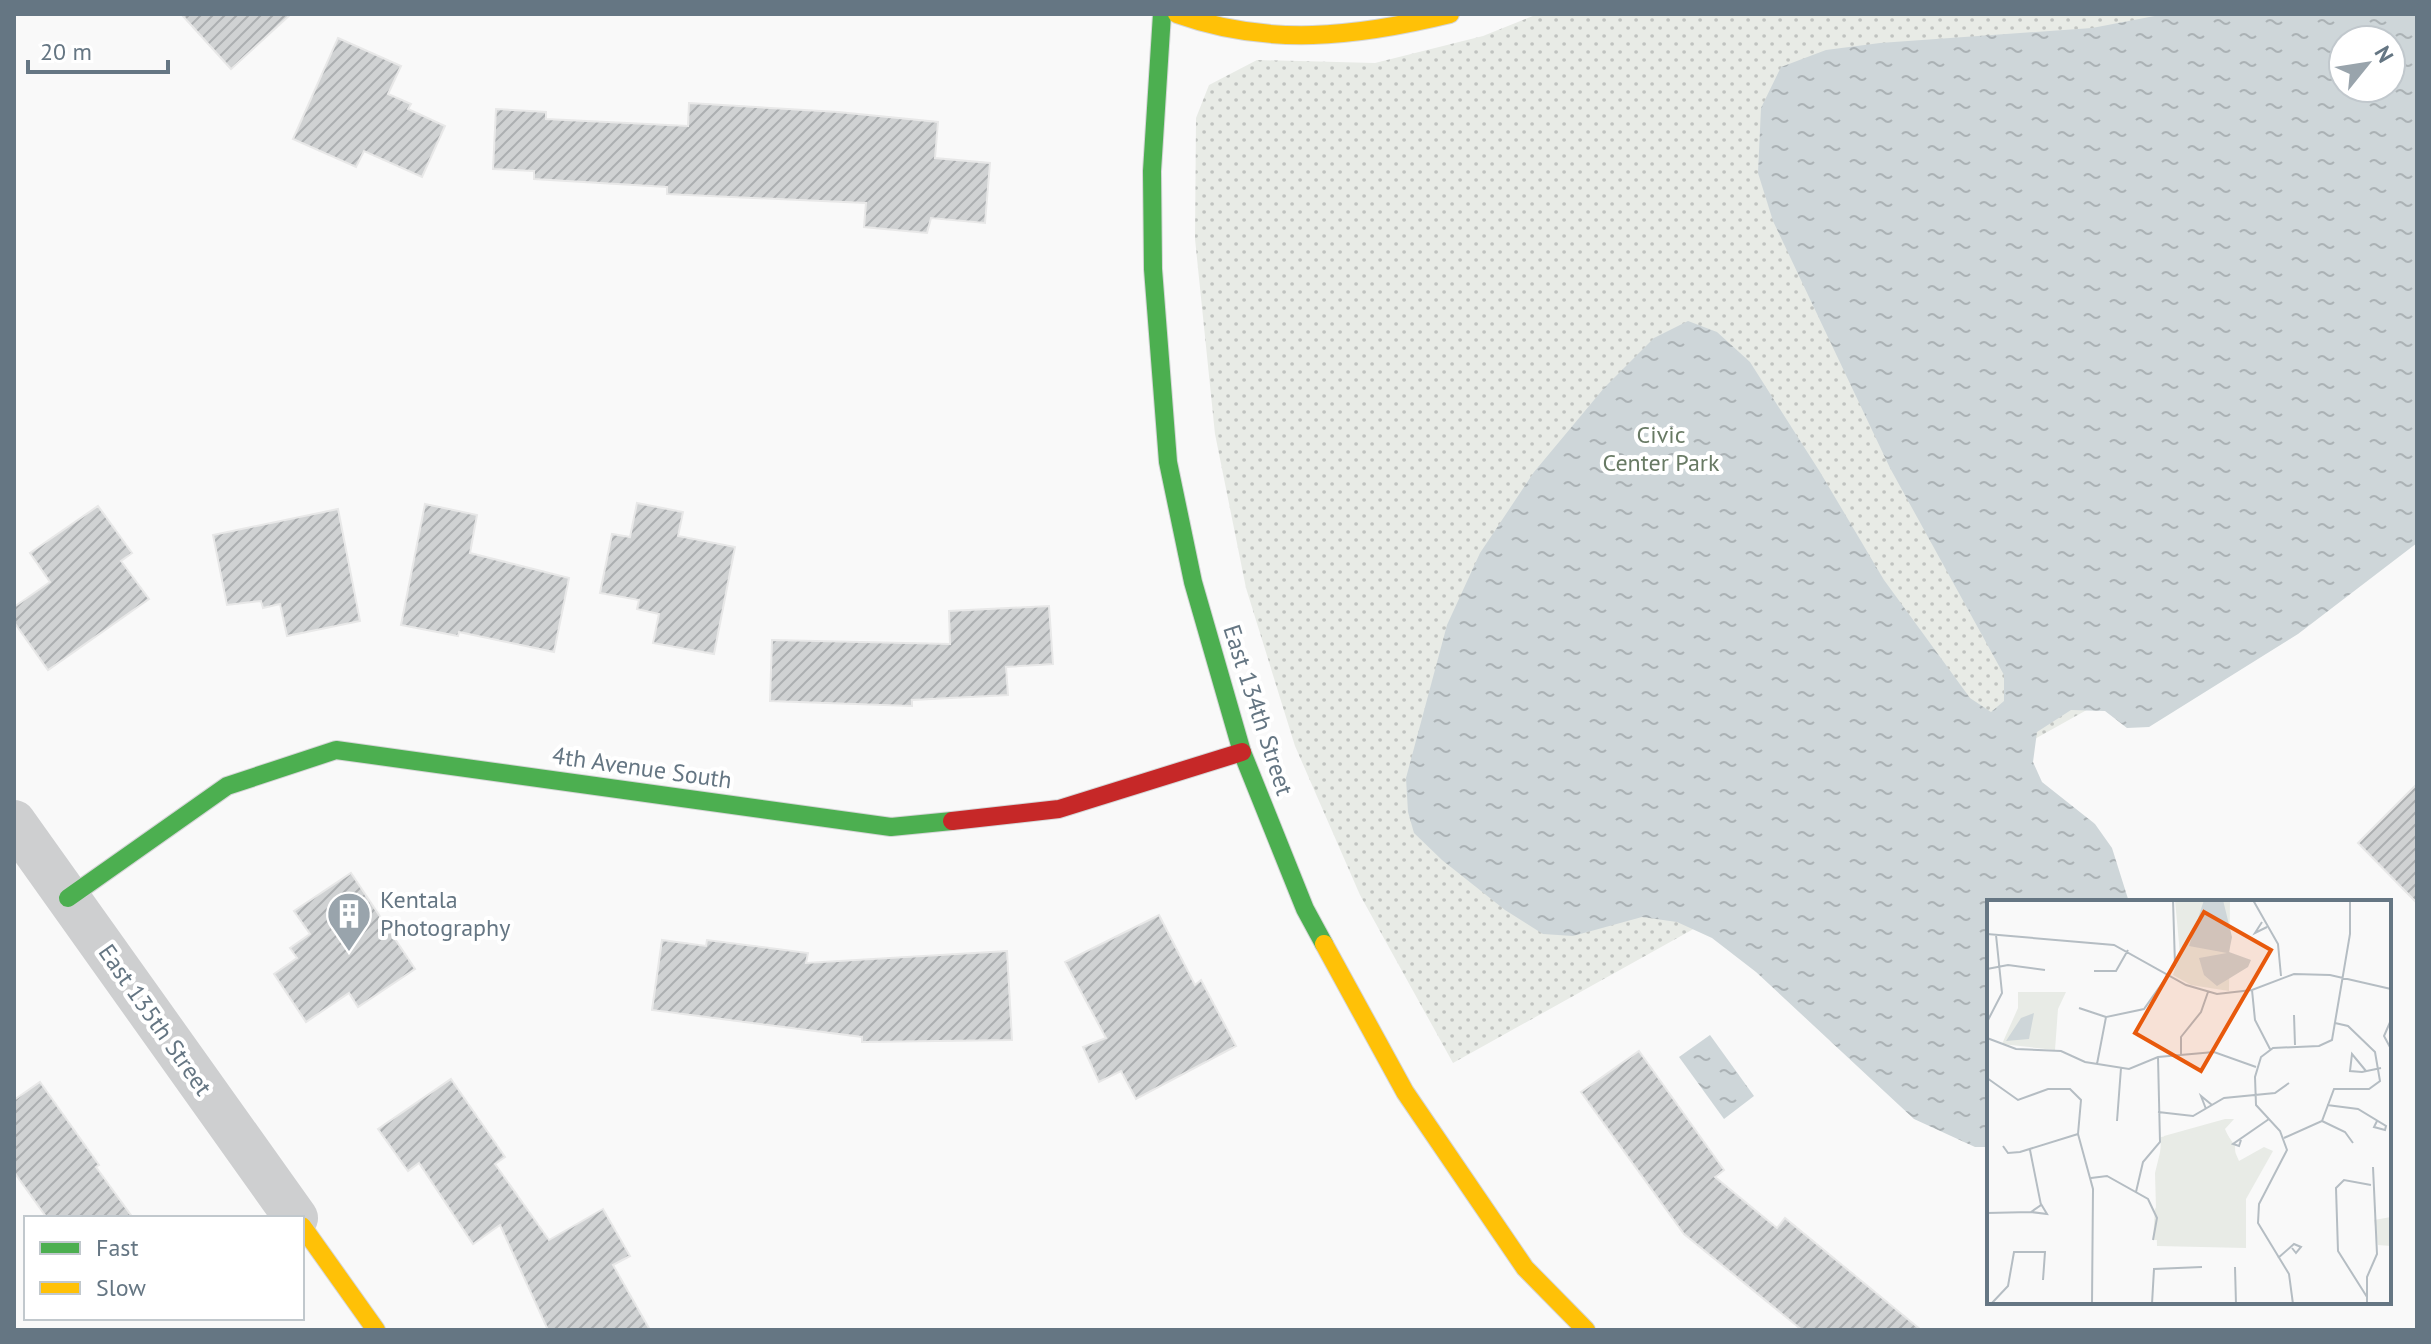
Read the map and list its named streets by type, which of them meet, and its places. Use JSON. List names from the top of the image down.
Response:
{
  "streets": {
    "street": ["East 134th Street", "4th Avenue South", "East 135th Street"]
  },
  "crossings": [
    ["East 134th Street", "4th Avenue South"],
    ["4th Avenue South", "East 135th Street"]
  ],
  "parks": ["Civic Center Park"],
  "places": {
    "building": ["Kentala Photography"]
  },
  "legend": ["Fast", "Slow"],
  "scale_bar": "20 m",
  "north": "top right"
}
